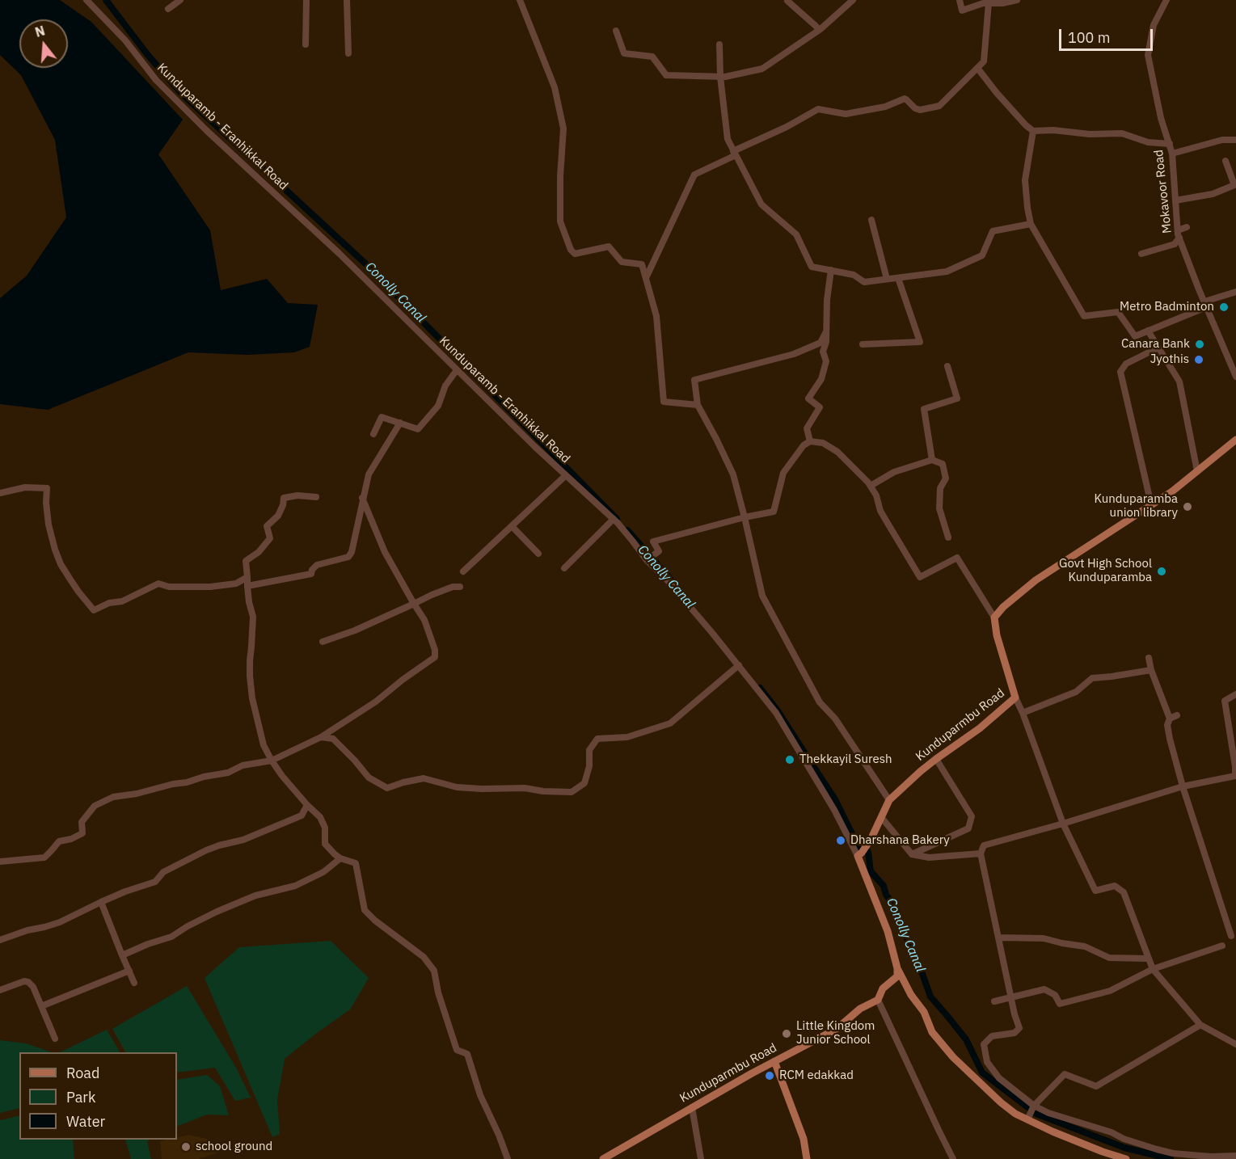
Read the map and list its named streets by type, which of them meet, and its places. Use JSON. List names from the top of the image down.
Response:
{
  "streets": {
    "main road": ["Kunduparmbu Road"],
    "street": ["Kunduparamb - Eranhikkal Road", "Mokavoor Road"]
  },
  "crossings": [
    ["Kunduparamb - Eranhikkal Road", "Kunduparmbu Road"]
  ],
  "water": ["Conolly Canal"],
  "places": [
    "Metro Badminton",
    "Canara Bank",
    "Jyothis",
    "Kunduparamba union library",
    "Govt High School Kunduparamba",
    "Thekkayil Suresh",
    "Dharshana Bakery",
    "Little Kingdom Junior School",
    "RCM edakkad",
    "school ground"
  ],
  "legend": ["Road", "Park", "Water"],
  "scale_bar": "100 m",
  "north": "top"
}
